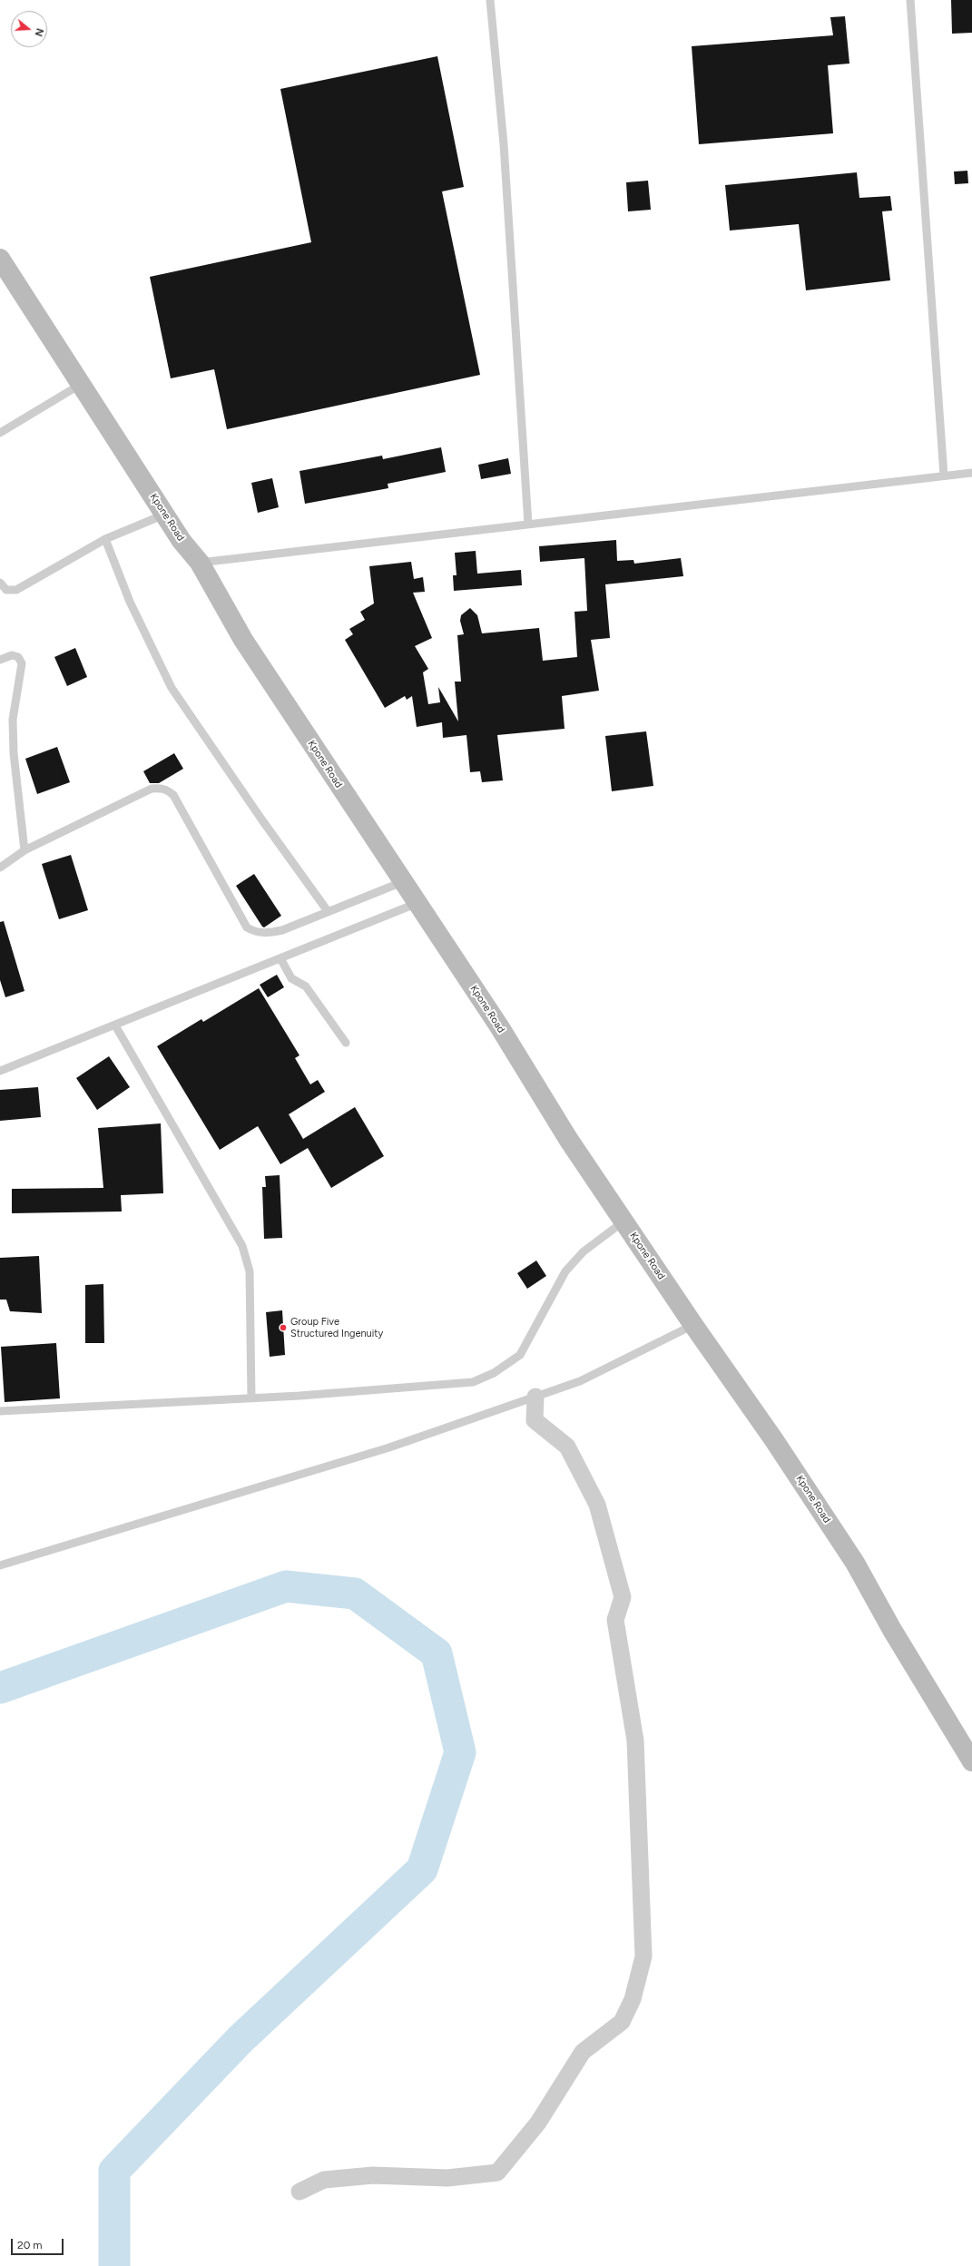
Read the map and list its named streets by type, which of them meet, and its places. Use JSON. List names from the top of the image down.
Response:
{
  "streets": {
    "main road": ["Kpone Road"]
  },
  "places": ["Group Five Structured Ingenuity"],
  "scale_bar": "20 m",
  "north": "right"
}
